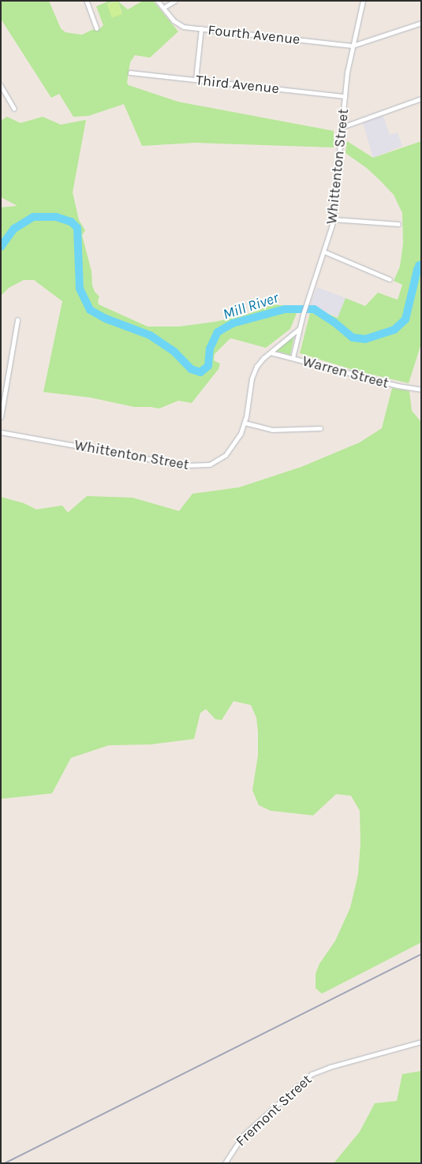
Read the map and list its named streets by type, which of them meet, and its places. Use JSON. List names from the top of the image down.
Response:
{
  "streets": {
    "street": [
      "Fourth Avenue",
      "Third Avenue",
      "Whittenton Street",
      "Warren Street",
      "Fremont Street"
    ]
  },
  "crossings": [
    ["Fourth Avenue", "Whittenton Street"],
    ["Third Avenue", "Whittenton Street"],
    ["Whittenton Street", "Warren Street"]
  ],
  "water": ["Mill River"]
}
